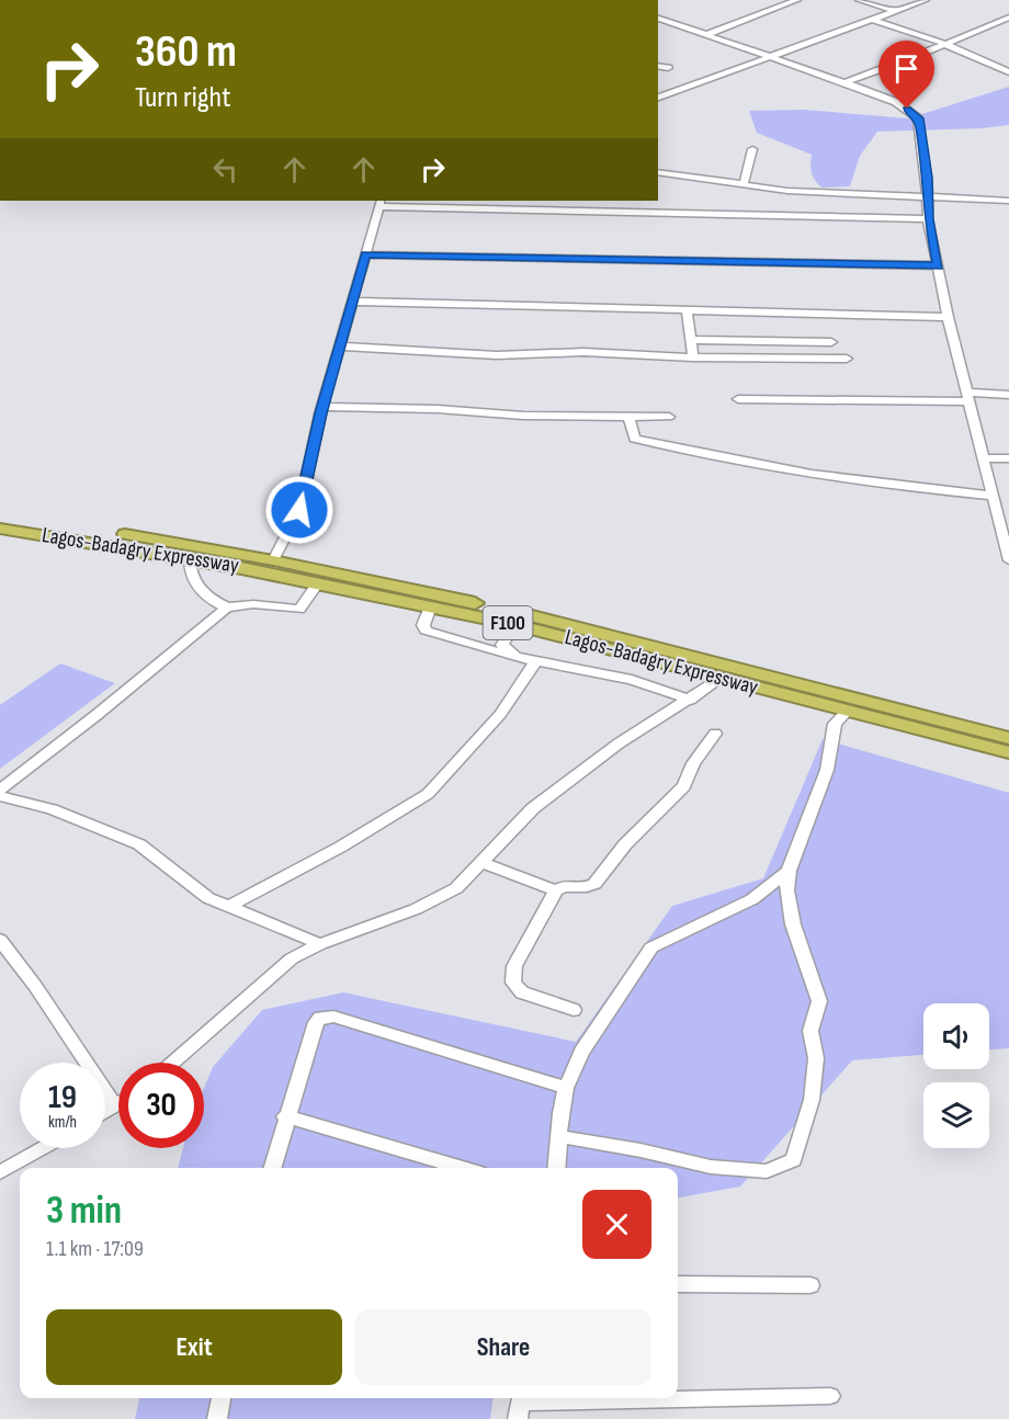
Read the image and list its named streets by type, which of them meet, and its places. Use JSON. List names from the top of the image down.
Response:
{
  "streets": {
    "highway": ["Lagos-Badagry Expressway", "F100"]
  },
  "page": {
    "turn": ["360 m", "Turn right"],
    "speed": "19 km/h",
    "limit": "30",
    "heading": ["3 min", "1.1 km · 17:09"],
    "buttons": ["Exit", "Share"]
  }
}
